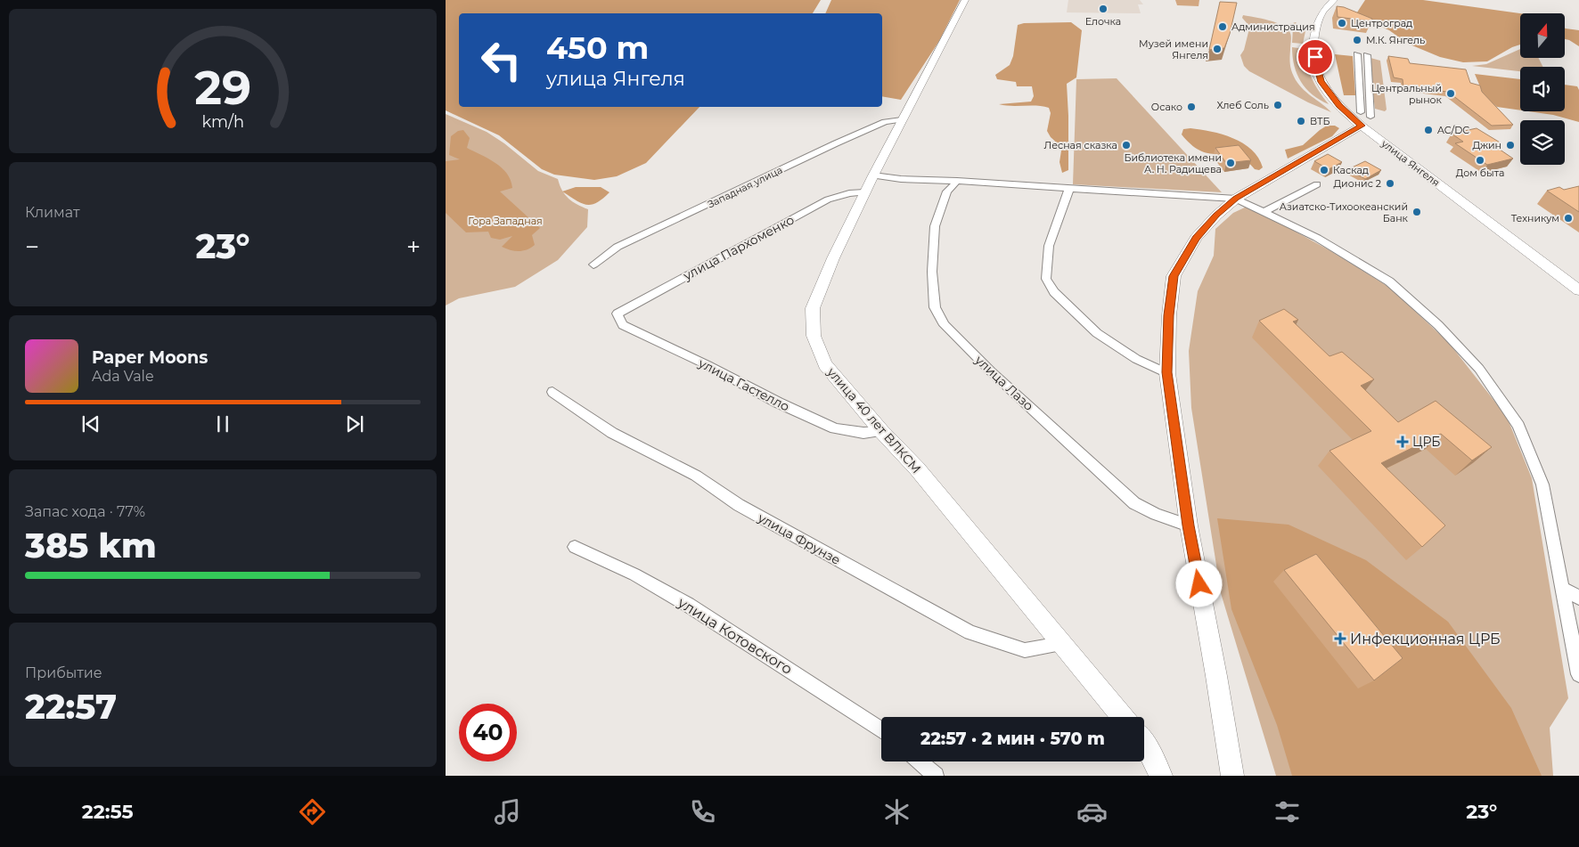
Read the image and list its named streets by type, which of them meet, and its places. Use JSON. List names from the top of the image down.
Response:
{
  "streets": {
    "street": [
      "улица Янгеля",
      "Западная улица",
      "улица Пархоменко",
      "улица Лазо",
      "улица Гастелло",
      "улица 40 лет ВЛКСМ",
      "улица Фрунзе",
      "улица Котовского"
    ]
  },
  "crossings": [
    ["Западная улица", "улица 40 лет ВЛКСМ"],
    ["улица Пархоменко", "улица Гастелло"],
    ["улица Пархоменко", "улица 40 лет ВЛКСМ"],
    ["улица Гастелло", "улица 40 лет ВЛКСМ"],
    ["улица 40 лет ВЛКСМ", "улица Фрунзе"]
  ],
  "parks": ["Гора Западная"],
  "places": {
    "other": [
      "Елочка",
      "Центроград",
      "Администрация",
      "М.К. Янгель",
      "Музей имени Янгеля",
      "Центральный рынок",
      "Хлеб Соль",
      "Осако",
      "ВТБ",
      "AC/DC",
      "Лесная сказка",
      "Джин",
      "Дом быта",
      "Библиотека имени А. Н. Радищева",
      "Каскад",
      "Дионис 2",
      "Азиатско-Тихоокеанский Банк",
      "Техникум"
    ],
    "health": ["ЦРБ", "Инфекционная ЦРБ"]
  },
  "north": "top",
  "page": {
    "turn": ["450 m", "улица Янгеля"],
    "tile": [
      "Климат",
      ["Запас хода · 77%", "385 km"],
      ["Прибытие", "22:57"]
    ],
    "heat": ["−", "23°", "+"],
    "song": ["Paper Moons", "Ada Vale"],
    "limit": "40",
    "trip": "22:57 · 2 мин · 570 m",
    "tabs": ["22:55", "23°"],
    "gauge": ["29", "km/h"]
  }
}
